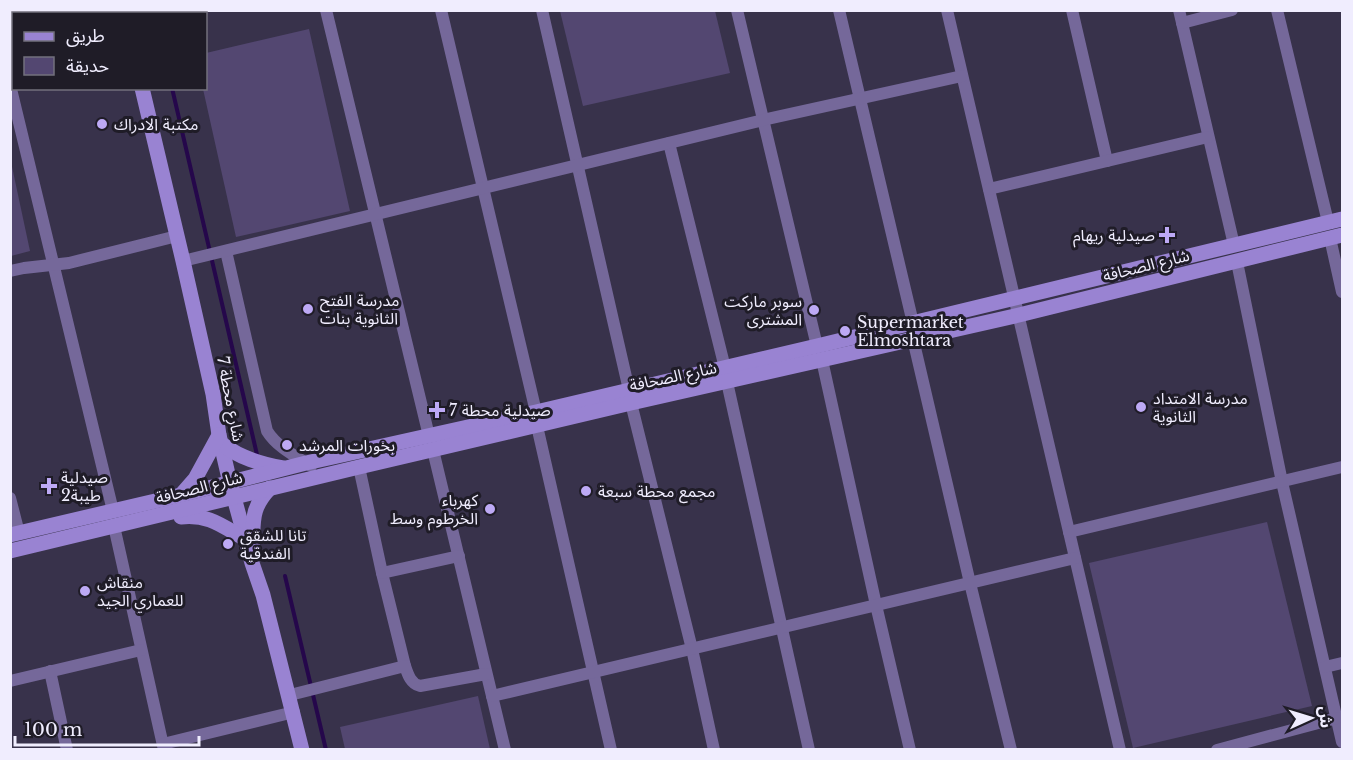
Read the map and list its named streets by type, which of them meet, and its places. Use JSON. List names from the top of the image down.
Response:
{
  "streets": {
    "main road": ["شارع الصحافة", "شارع محطة 7"]
  },
  "crossings": [
    ["شارع الصحافة", "شارع محطة 7"]
  ],
  "places": {
    "other": [
      "مكتبة الادراك",
      "مدرسة الفتح الثانوية بنات",
      "سوبر ماركت المشترى",
      "Supermarket Elmoshtara",
      "مدرسة الامتداد الثانوية",
      "بخورات المرشد",
      "مجمع محطة سبعة",
      "كهرباء الخرطوم وسط",
      "تانا للشقق الفندقية",
      "منقاش للعماري الجيد"
    ],
    "health": ["صيدلية ريهام", "صيدلية محطة 7", "صيدلية طيبة2"]
  },
  "legend": ["طريق", "حديقة"],
  "scale_bar": "100 m",
  "north": "right"
}
